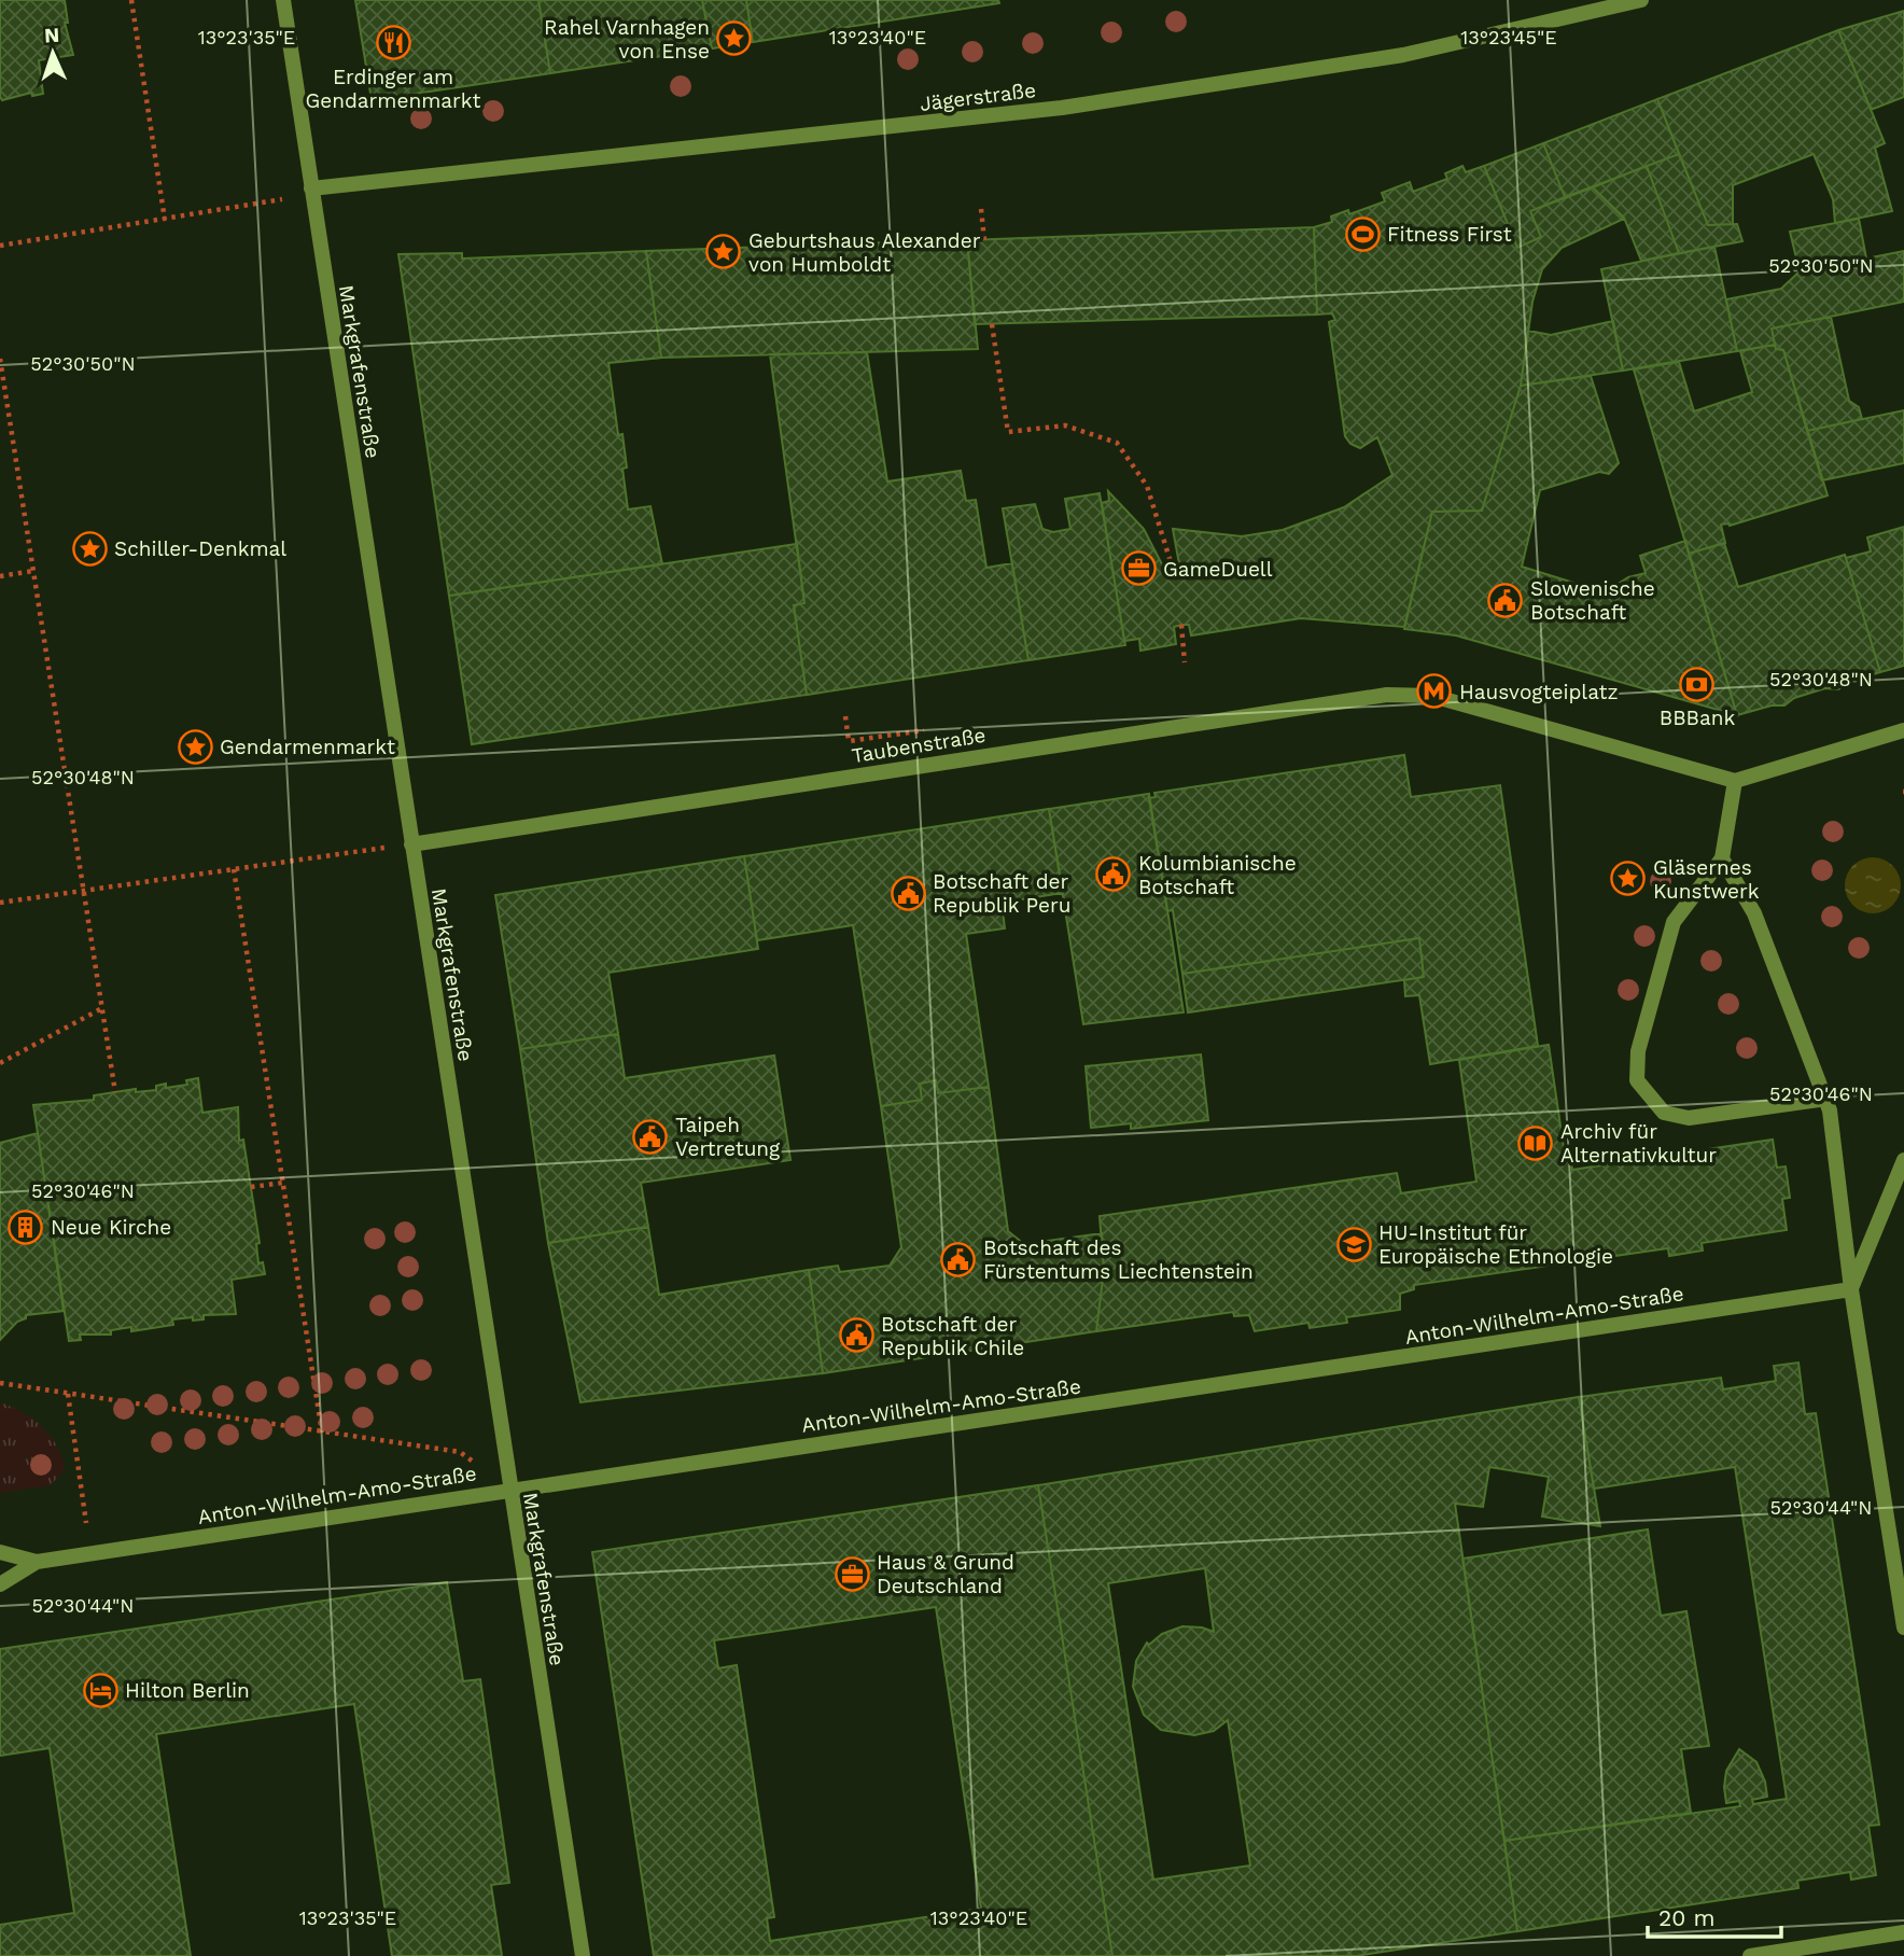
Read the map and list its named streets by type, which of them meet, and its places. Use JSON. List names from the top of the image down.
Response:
{
  "streets": {
    "street": [
      "Jägerstraße",
      "Markgrafenstraße",
      "Taubenstraße",
      "Anton-Wilhelm-Amo-Straße"
    ]
  },
  "crossings": [
    ["Jägerstraße", "Markgrafenstraße"],
    ["Markgrafenstraße", "Taubenstraße"],
    ["Markgrafenstraße", "Anton-Wilhelm-Amo-Straße"]
  ],
  "places": {
    "place": [
      "Rahel Varnhagen von Ense",
      "Geburtshaus Alexander von Humboldt",
      "Schiller-Denkmal",
      "Gendarmenmarkt",
      "Gläsernes Kunstwerk"
    ],
    "restaurant": ["Erdinger am Gendarmenmarkt"],
    "sports": ["Fitness First"],
    "office": ["GameDuell", "Haus & Grund Deutschland"],
    "public building": [
      "Slowenische Botschaft",
      "Kolumbianische Botschaft",
      "Botschaft der Republik Peru",
      "Taipeh Vertretung",
      "Botschaft des Fürstentums Liechtenstein",
      "Botschaft der Republik Chile"
    ],
    "bank": ["BBBank"],
    "metro station": ["Hausvogteiplatz"],
    "library": ["Archiv für Alternativkultur"],
    "building": ["Neue Kirche"],
    "school or university": ["HU-Institut für Europäische Ethnologie"],
    "hotel": ["Hilton Berlin"]
  },
  "scale_bar": "20 m",
  "north": "top",
  "coordinates": [
    "13°23'35\"E",
    "13°23'40\"E",
    "13°23'45\"E",
    "52°30'50\"N",
    "52°30'48\"N",
    "52°30'46\"N",
    "52°30'44\"N"
  ]
}
